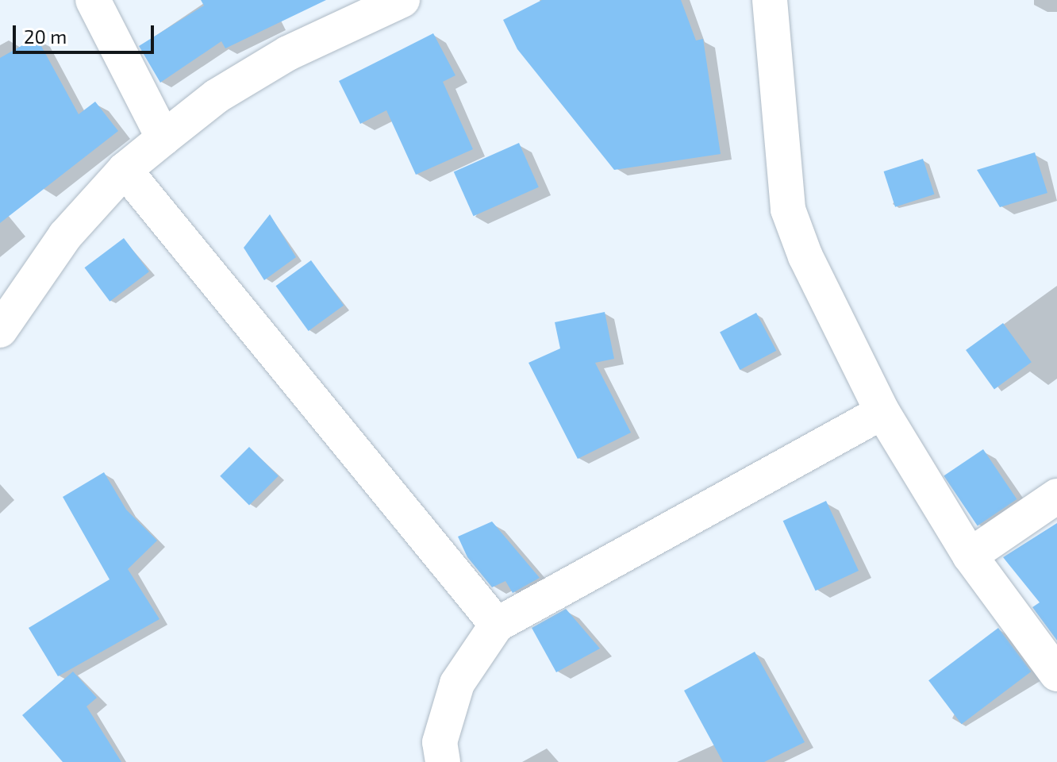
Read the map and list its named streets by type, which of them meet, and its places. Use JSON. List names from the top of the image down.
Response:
{
  "scale_bar": "20 m"
}
